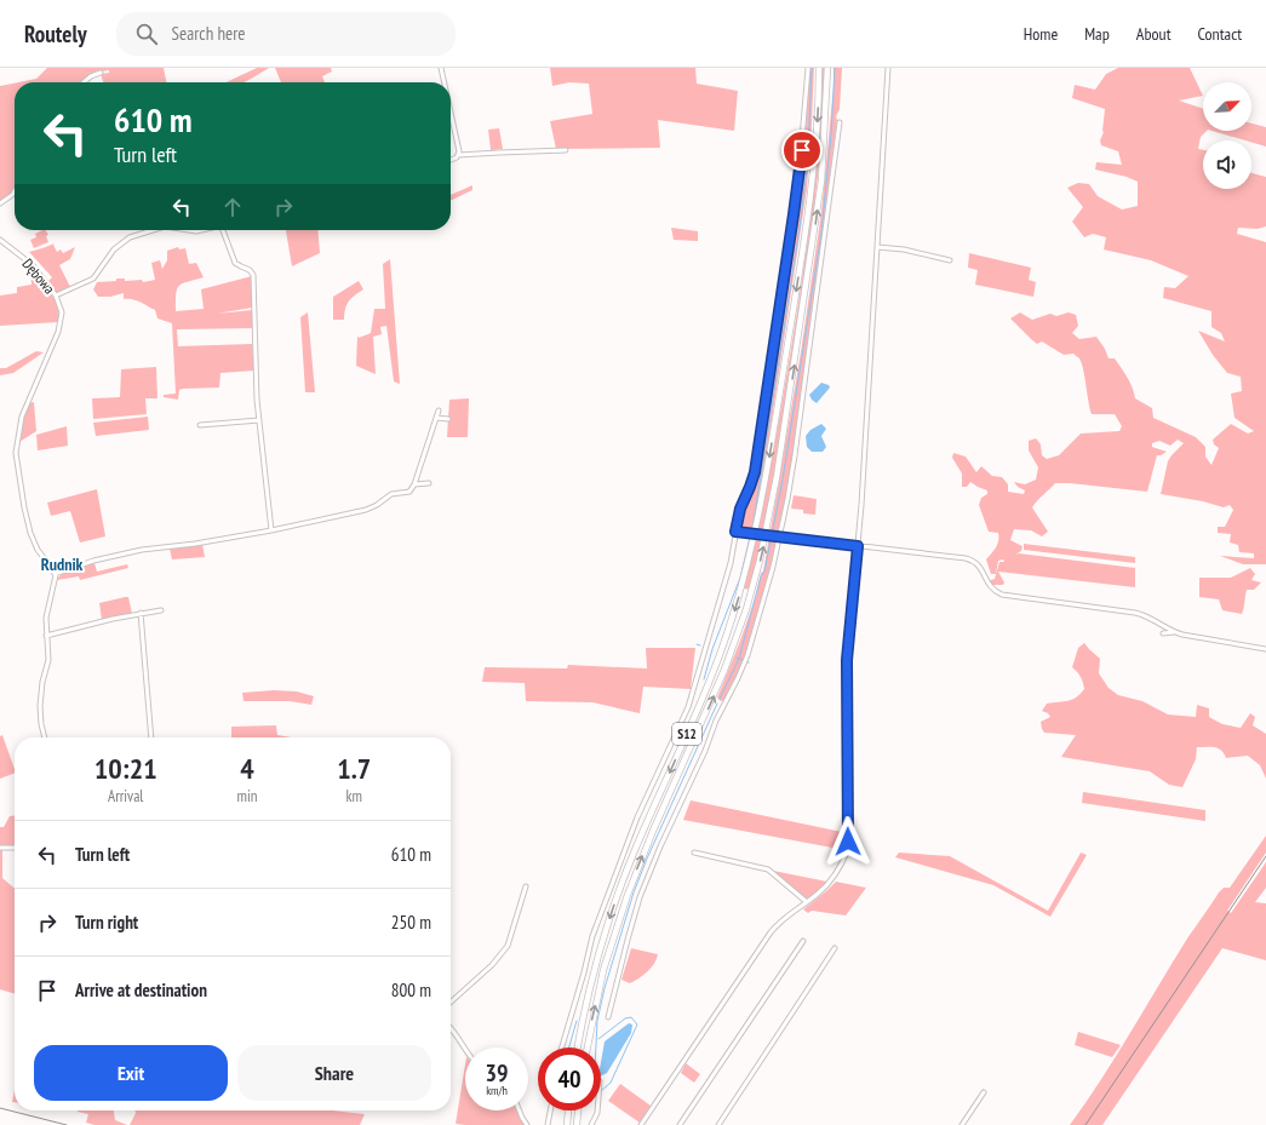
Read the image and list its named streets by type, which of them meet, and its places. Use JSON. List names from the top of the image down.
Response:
{
  "streets": {
    "highway": ["S12"],
    "street": ["Dębowa"]
  },
  "districts": ["Rudnik"],
  "north": "top right",
  "page": {
    "header": "Routely",
    "search": "Search here",
    "nav": [
      "Home",
      "Map",
      "About",
      "Contact"
    ],
    "turn": ["610 m", "Turn left"],
    "eta": [
      "10:21",
      "Arrival",
      "4",
      "min",
      "1.7",
      "km"
    ],
    "list": [
      {
        "name": "Turn left",
        "value": "610 m"
      },
      {
        "name": "Turn right",
        "value": "250 m"
      },
      {
        "name": "Arrive at destination",
        "value": "800 m"
      }
    ],
    "buttons": ["Exit", "Share"],
    "speed": "39 km/h",
    "limit": "40"
  }
}
